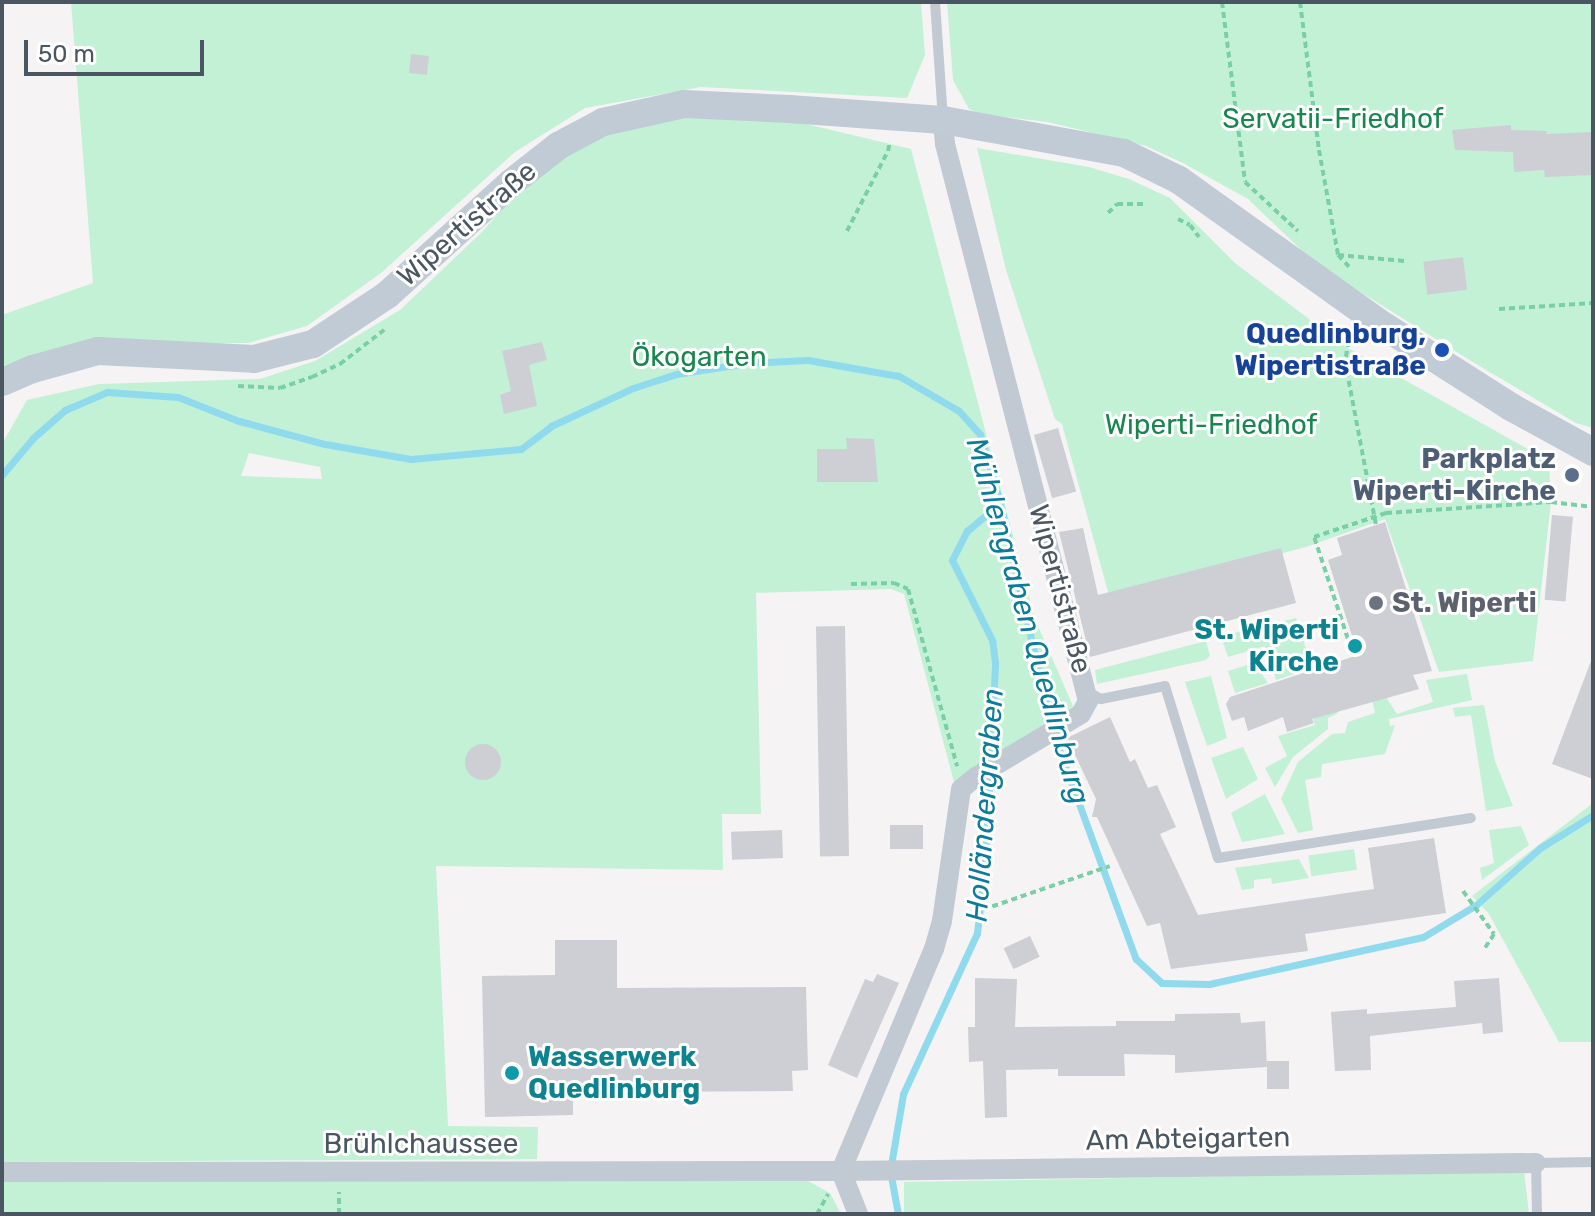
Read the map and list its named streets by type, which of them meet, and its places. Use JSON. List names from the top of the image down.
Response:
{
  "streets": {
    "street": ["Wipertistraße", "Am Abteigarten", "Brühlchaussee"]
  },
  "crossings": [
    ["Am Abteigarten", "Brühlchaussee"]
  ],
  "water": ["Mühlengraben Quedlinburg", "Holländergraben"],
  "parks": ["Servatii-Friedhof", "Ökogarten", "Wiperti-Friedhof"],
  "places": [
    "Quedlinburg, Wipertistraße",
    "Parkplatz Wiperti-Kirche",
    "St. Wiperti",
    "St. Wiperti Kirche",
    "Wasserwerk Quedlinburg"
  ],
  "scale_bar": "50 m"
}
